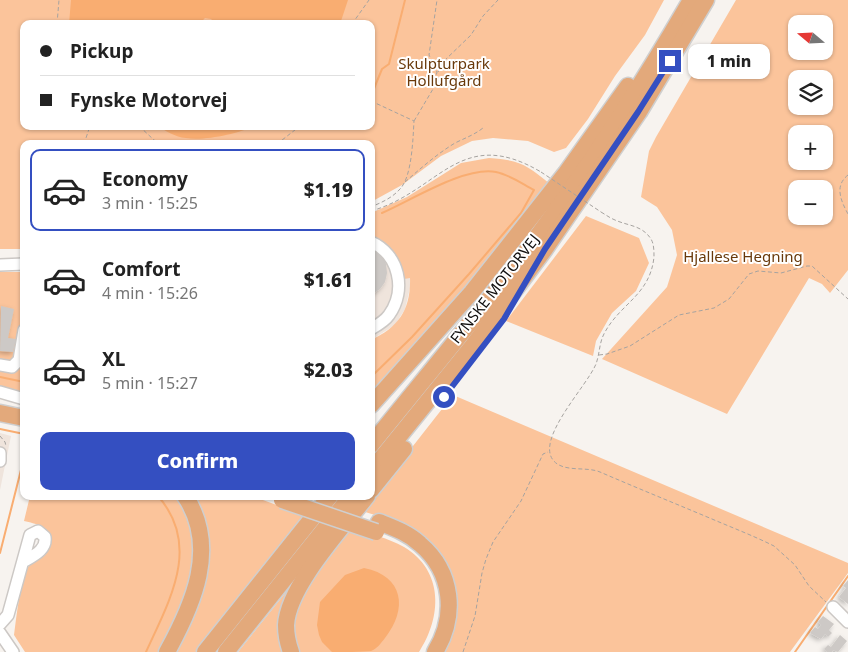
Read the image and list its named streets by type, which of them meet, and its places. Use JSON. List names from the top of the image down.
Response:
{
  "streets": {
    "highway": ["FYNSKE MOTORVEJ"]
  },
  "parks": ["Skulpturpark Hollufgård", "Hjallese Hegning"],
  "north": "left",
  "page": {
    "map_buttons": ["+", "−"],
    "banner": ["Pickup", "Fynske Motorvej"],
    "bubble": "1 min",
    "list": [
      {
        "name": "Economy",
        "note": "3 min · 15:25",
        "value": "$1.19"
      },
      {
        "name": "Comfort",
        "note": "4 min · 15:26",
        "value": "$1.61"
      },
      {
        "name": "XL",
        "note": "5 min · 15:27",
        "value": "$2.03"
      }
    ],
    "buttons": "Confirm"
  }
}
